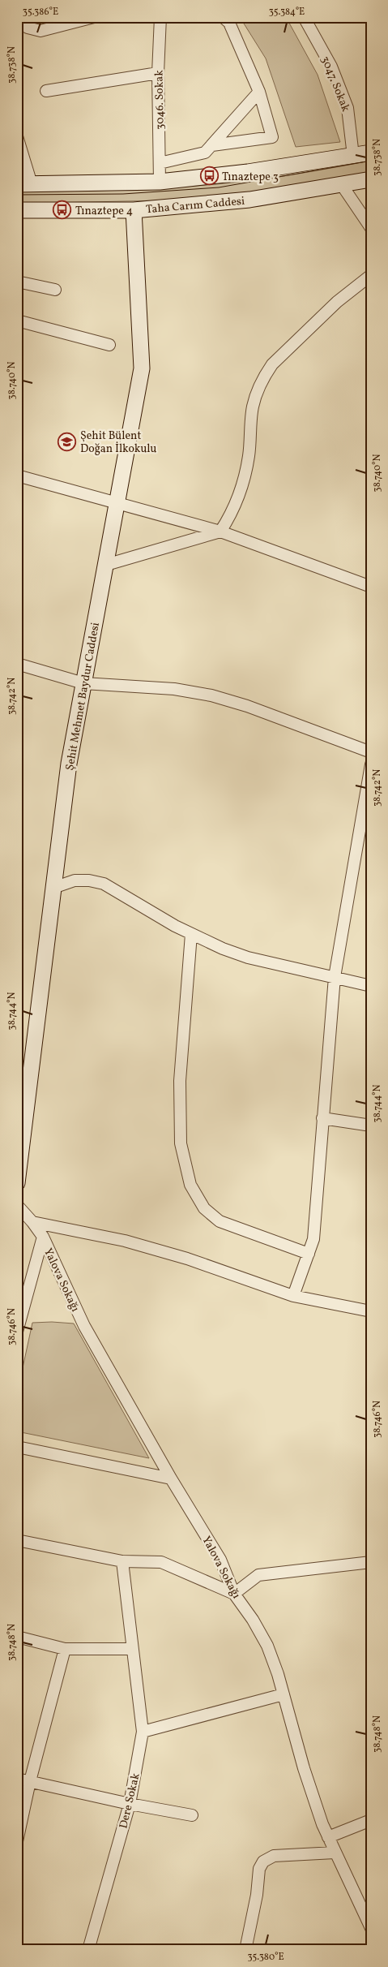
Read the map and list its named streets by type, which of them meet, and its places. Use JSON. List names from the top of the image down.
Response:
{
  "streets": {
    "street": [
      "3047. Sokak",
      "3046. Sokak",
      "Taha Carım Caddesi",
      "Şehit Mehmet Baydur Caddesi",
      "Yalova Sokağı",
      "Dere Sokak"
    ]
  },
  "crossings": [
    ["Taha Carım Caddesi", "Şehit Mehmet Baydur Caddesi"]
  ],
  "places": {
    "bus stop": ["Tınaztepe 3", "Tınaztepe 4"],
    "school or university": ["Şehit Bülent Doğan İlkokulu"]
  },
  "coordinates": [
    "35.386°E",
    "35.384°E",
    "38.738°N",
    "38.740°N",
    "38.742°N",
    "38.744°N",
    "38.746°N",
    "38.748°N",
    "35.380°E"
  ]
}
